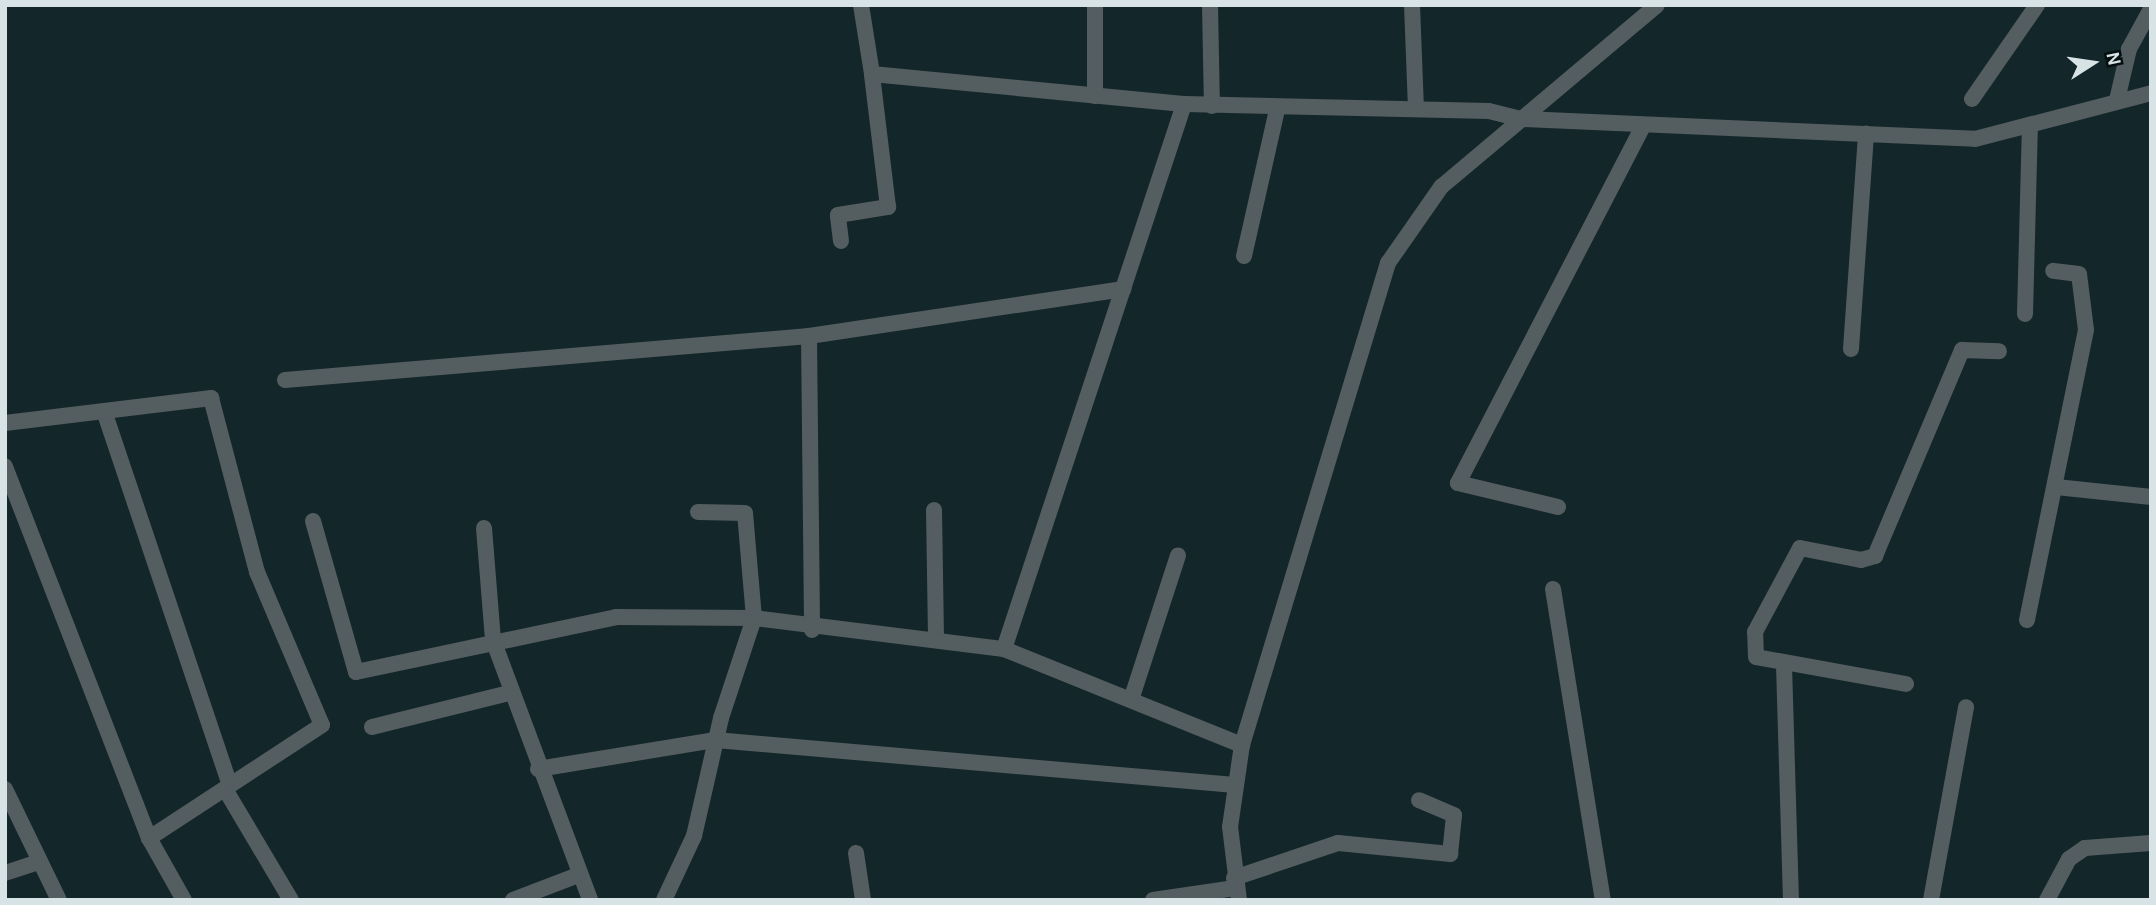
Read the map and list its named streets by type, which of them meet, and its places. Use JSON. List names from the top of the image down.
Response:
{
  "north": "right"
}
